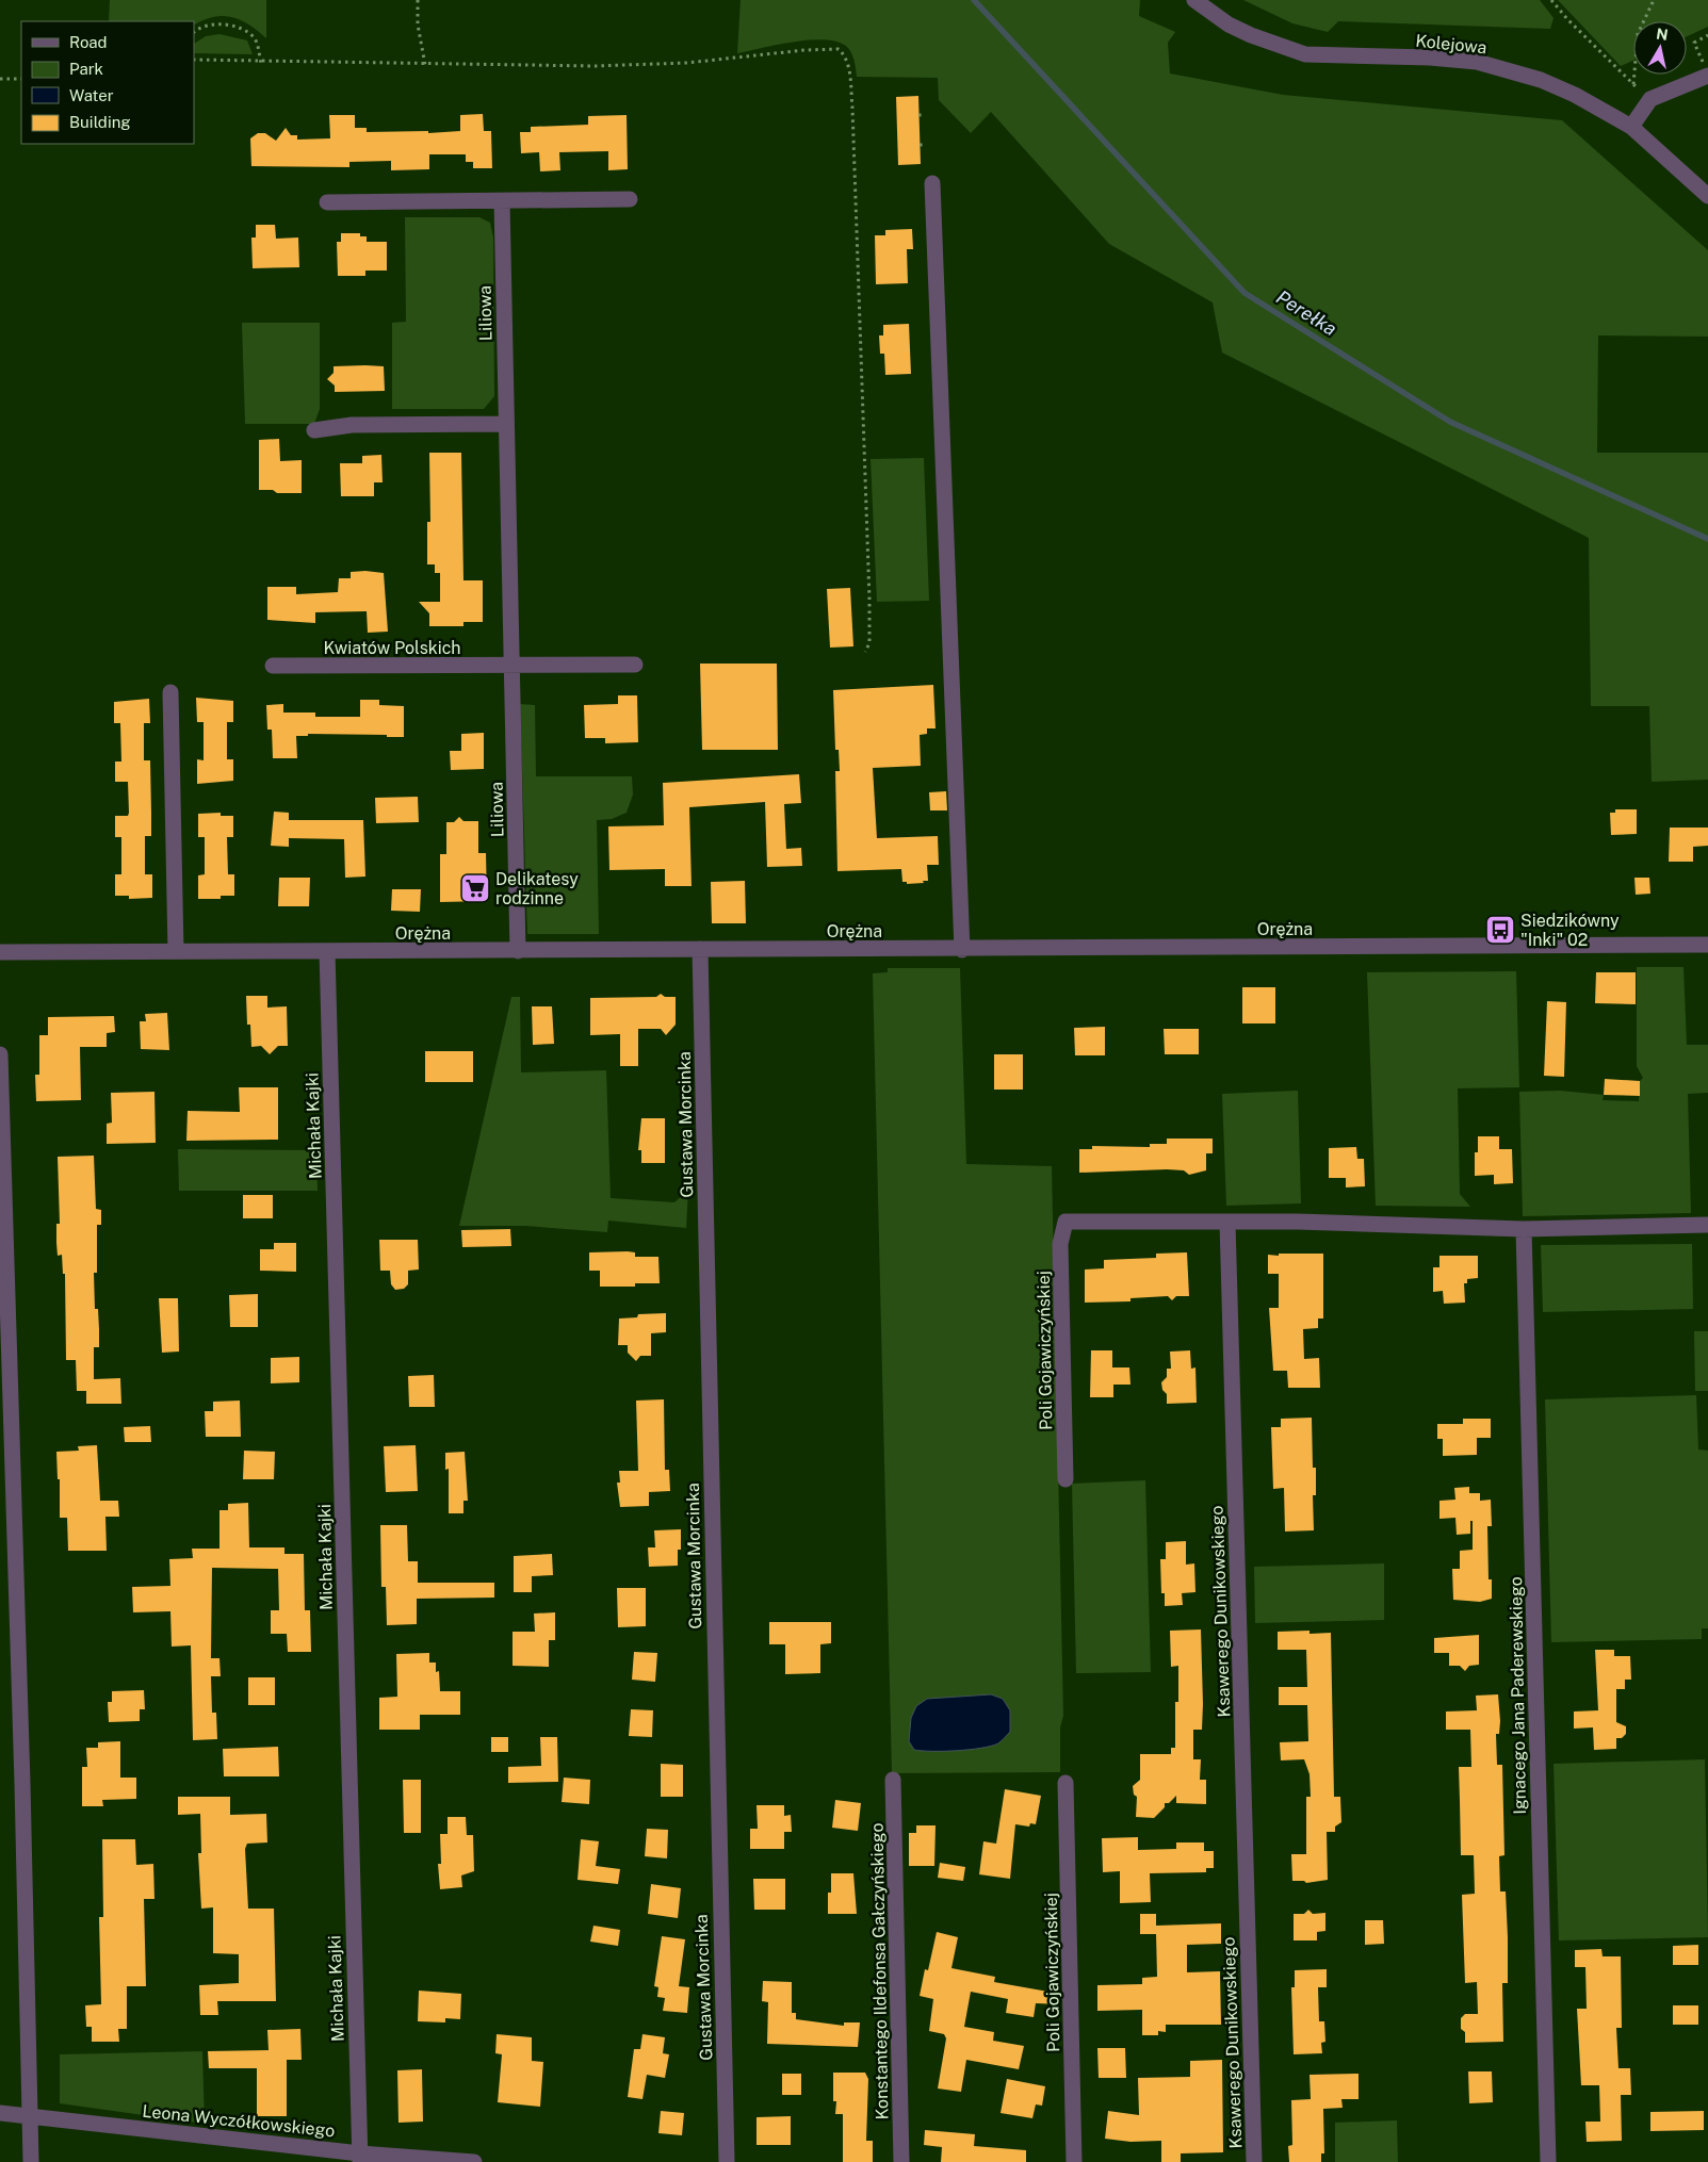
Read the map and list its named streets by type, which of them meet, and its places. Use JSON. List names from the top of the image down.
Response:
{
  "streets": {
    "street": [
      "Kolejowa",
      "Liliowa",
      "Kwiatów Polskich",
      "Orężna",
      "Gustawa Morcinka",
      "Michała Kajki",
      "Poli Gojawiczyńskiej",
      "Ksawerego Dunikowskiego",
      "Ignacego Jana Paderewskiego",
      "Konstantego Ildefonsa Gałczyńskiego",
      "Leona Wyczółkowskiego"
    ]
  },
  "crossings": [
    ["Liliowa", "Kwiatów Polskich"],
    ["Liliowa", "Orężna"],
    ["Orężna", "Gustawa Morcinka"],
    ["Orężna", "Michała Kajki"],
    ["Michała Kajki", "Leona Wyczółkowskiego"],
    ["Poli Gojawiczyńskiej", "Ksawerego Dunikowskiego"]
  ],
  "water": ["Perełka"],
  "places": {
    "supermarket": ["Delikatesy rodzinne"],
    "bus stop": ["Siedzikówny \"Inki\" 02"]
  },
  "legend": [
    "Road",
    "Park",
    "Water",
    "Building"
  ],
  "north": "top"
}
